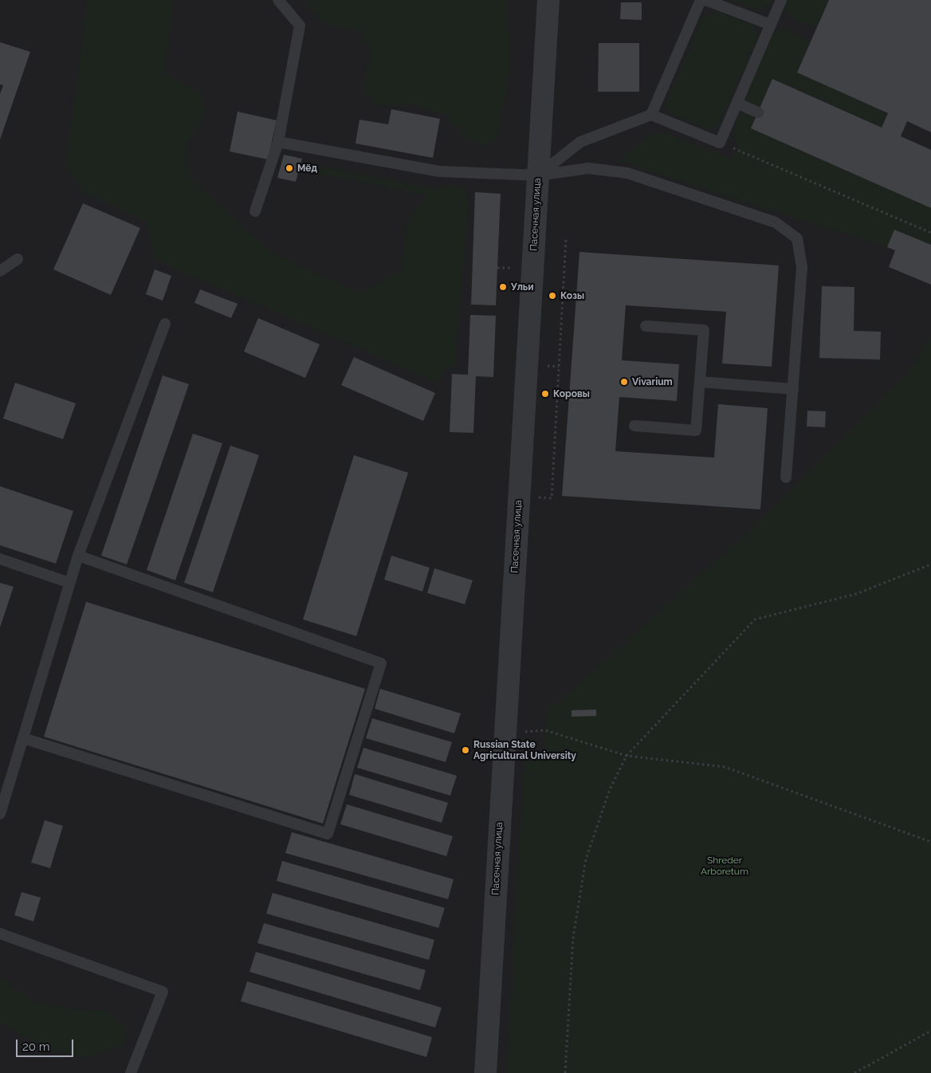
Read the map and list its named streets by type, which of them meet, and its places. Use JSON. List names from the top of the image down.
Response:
{
  "streets": {
    "street": ["Пасечная улица"]
  },
  "parks": ["Shreder Arboretum"],
  "places": [
    "Мёд",
    "Ульи",
    "Козы",
    "Vivarium",
    "Коровы",
    "Russian State Agricultural University"
  ],
  "scale_bar": "20 m"
}
